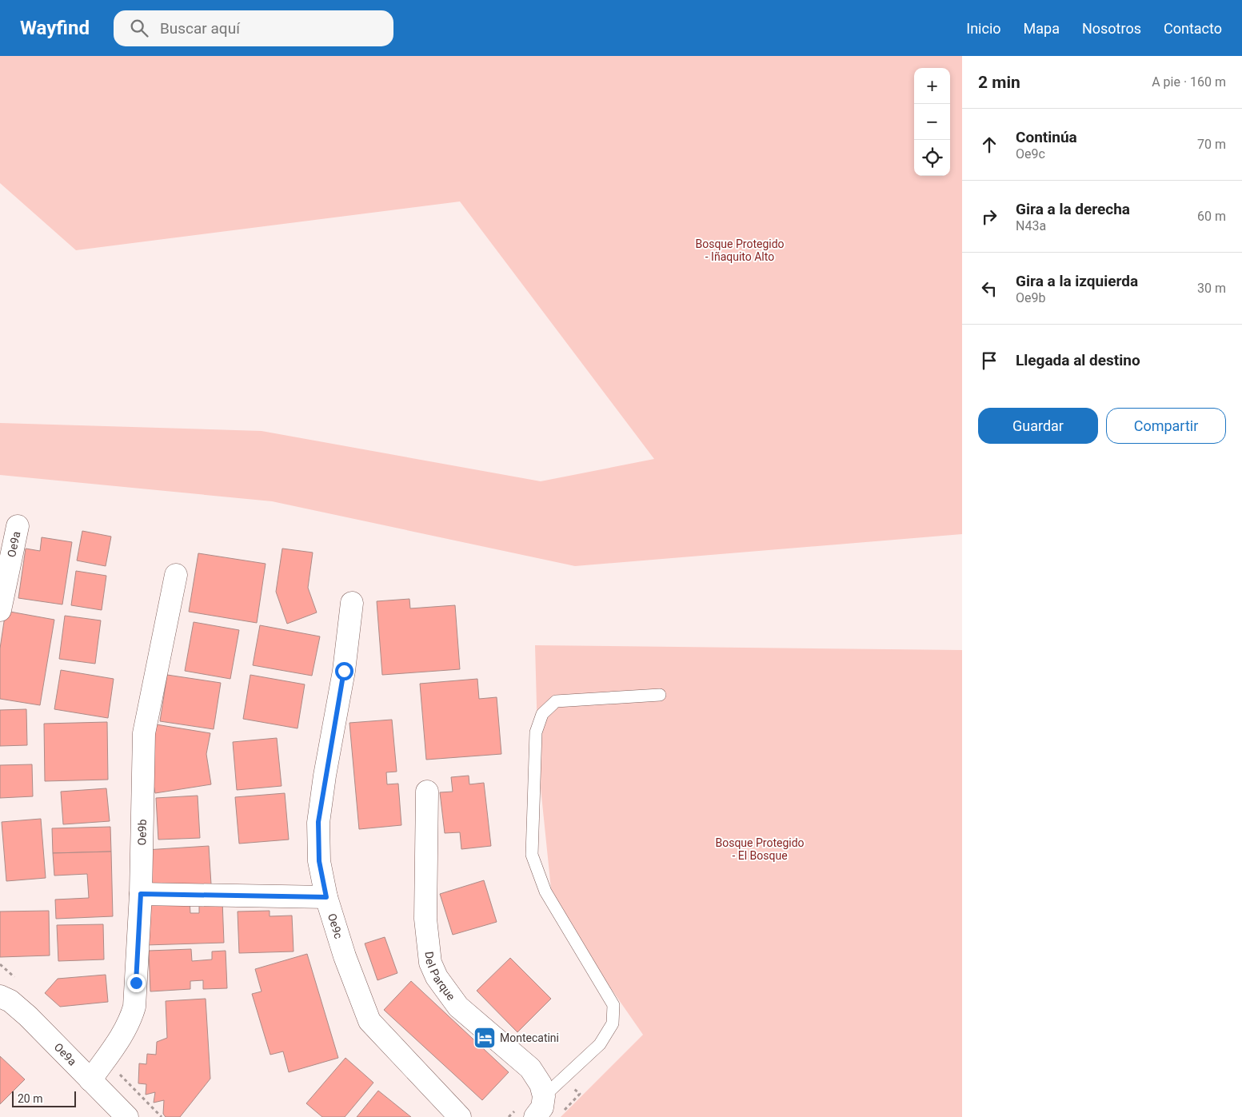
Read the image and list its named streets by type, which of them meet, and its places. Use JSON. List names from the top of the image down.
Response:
{
  "streets": {
    "street": [
      "Oe9a",
      "Oe9b",
      "Oe9c",
      "Del Parque"
    ]
  },
  "crossings": [
    ["Oe9a", "Oe9b"]
  ],
  "parks": ["Bosque Protegido - Iñaquito Alto", "Bosque Protegido - El Bosque"],
  "places": {
    "hotel": ["Montecatini"]
  },
  "scale_bar": "20 m",
  "page": {
    "header": "Wayfind",
    "search": "Buscar aquí",
    "nav": [
      "Inicio",
      "Mapa",
      "Nosotros",
      "Contacto"
    ],
    "heading": ["2 min", "A pie · 160 m"],
    "map_buttons": ["+", "−"],
    "list": [
      ["Continúa", "Oe9c", "70 m"],
      ["Gira a la derecha", "N43a", "60 m"],
      ["Gira a la izquierda", "Oe9b", "30 m"],
      "Llegada al destino"
    ],
    "buttons": ["Guardar", "Compartir"],
    "scale": "20 m"
  }
}
